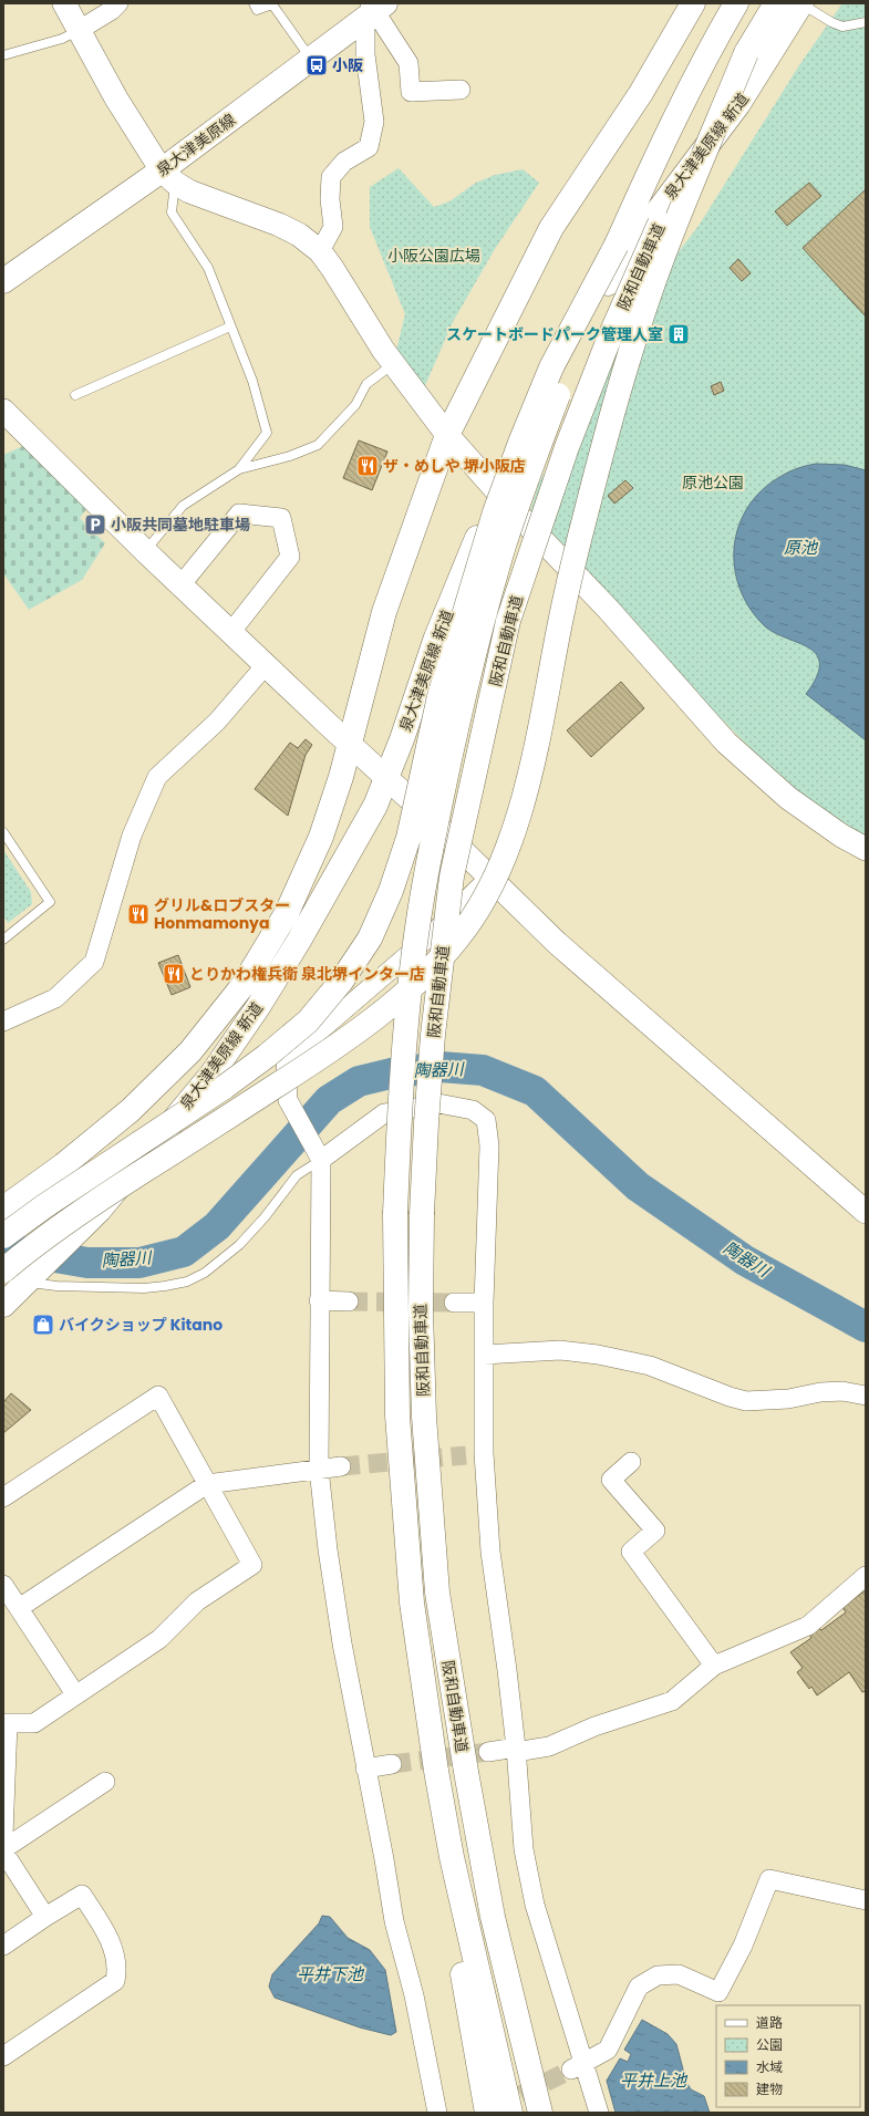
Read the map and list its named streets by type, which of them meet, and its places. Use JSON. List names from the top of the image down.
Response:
{
  "streets": {
    "main road": ["泉大津美原線", "泉大津美原線 新道", "阪和自動車道"]
  },
  "water": [
    "原池",
    "陶器川",
    "平井下池",
    "平井上池"
  ],
  "parks": ["小阪公園広場", "原池公園"],
  "places": {
    "bus stop": ["小阪"],
    "building": ["スケートボードパーク管理人室"],
    "restaurant": ["ザ・めしや 堺小阪店", "グリル&ロブスター Honmamonya", "とりかわ権兵衛 泉北堺インター店"],
    "parking": ["小阪共同墓地駐車場"],
    "shop": ["バイクショップ Kitano"]
  },
  "legend": [
    "道路",
    "公園",
    "水域",
    "建物"
  ]
}
